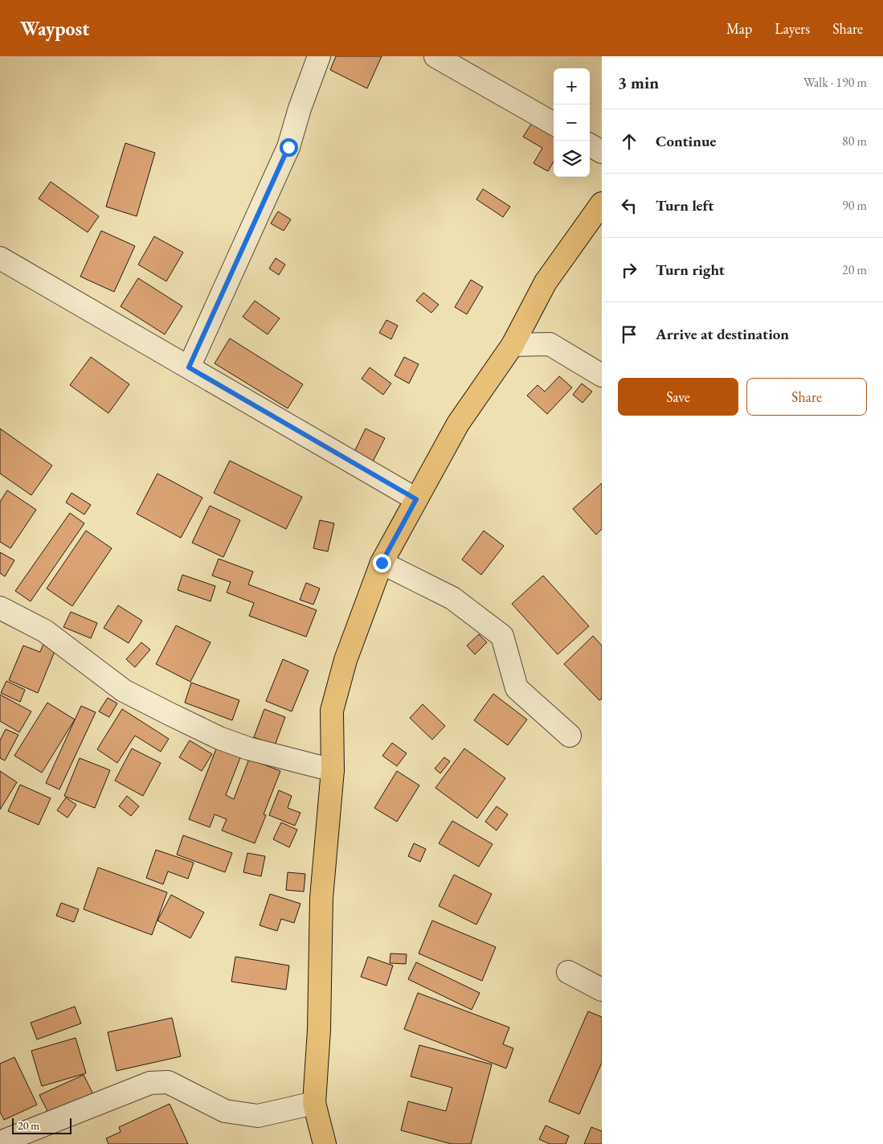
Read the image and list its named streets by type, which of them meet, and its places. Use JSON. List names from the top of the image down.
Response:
{
  "scale_bar": "20 m",
  "page": {
    "header": "Waypost",
    "nav": ["Map", "Layers", "Share"],
    "heading": ["3 min", "Walk · 190 m"],
    "map_buttons": ["+", "−"],
    "list": [
      ["Continue", "80 m"],
      ["Turn left", "90 m"],
      ["Turn right", "20 m"],
      "Arrive at destination"
    ],
    "buttons": ["Save", "Share"],
    "scale": "20 m"
  }
}
